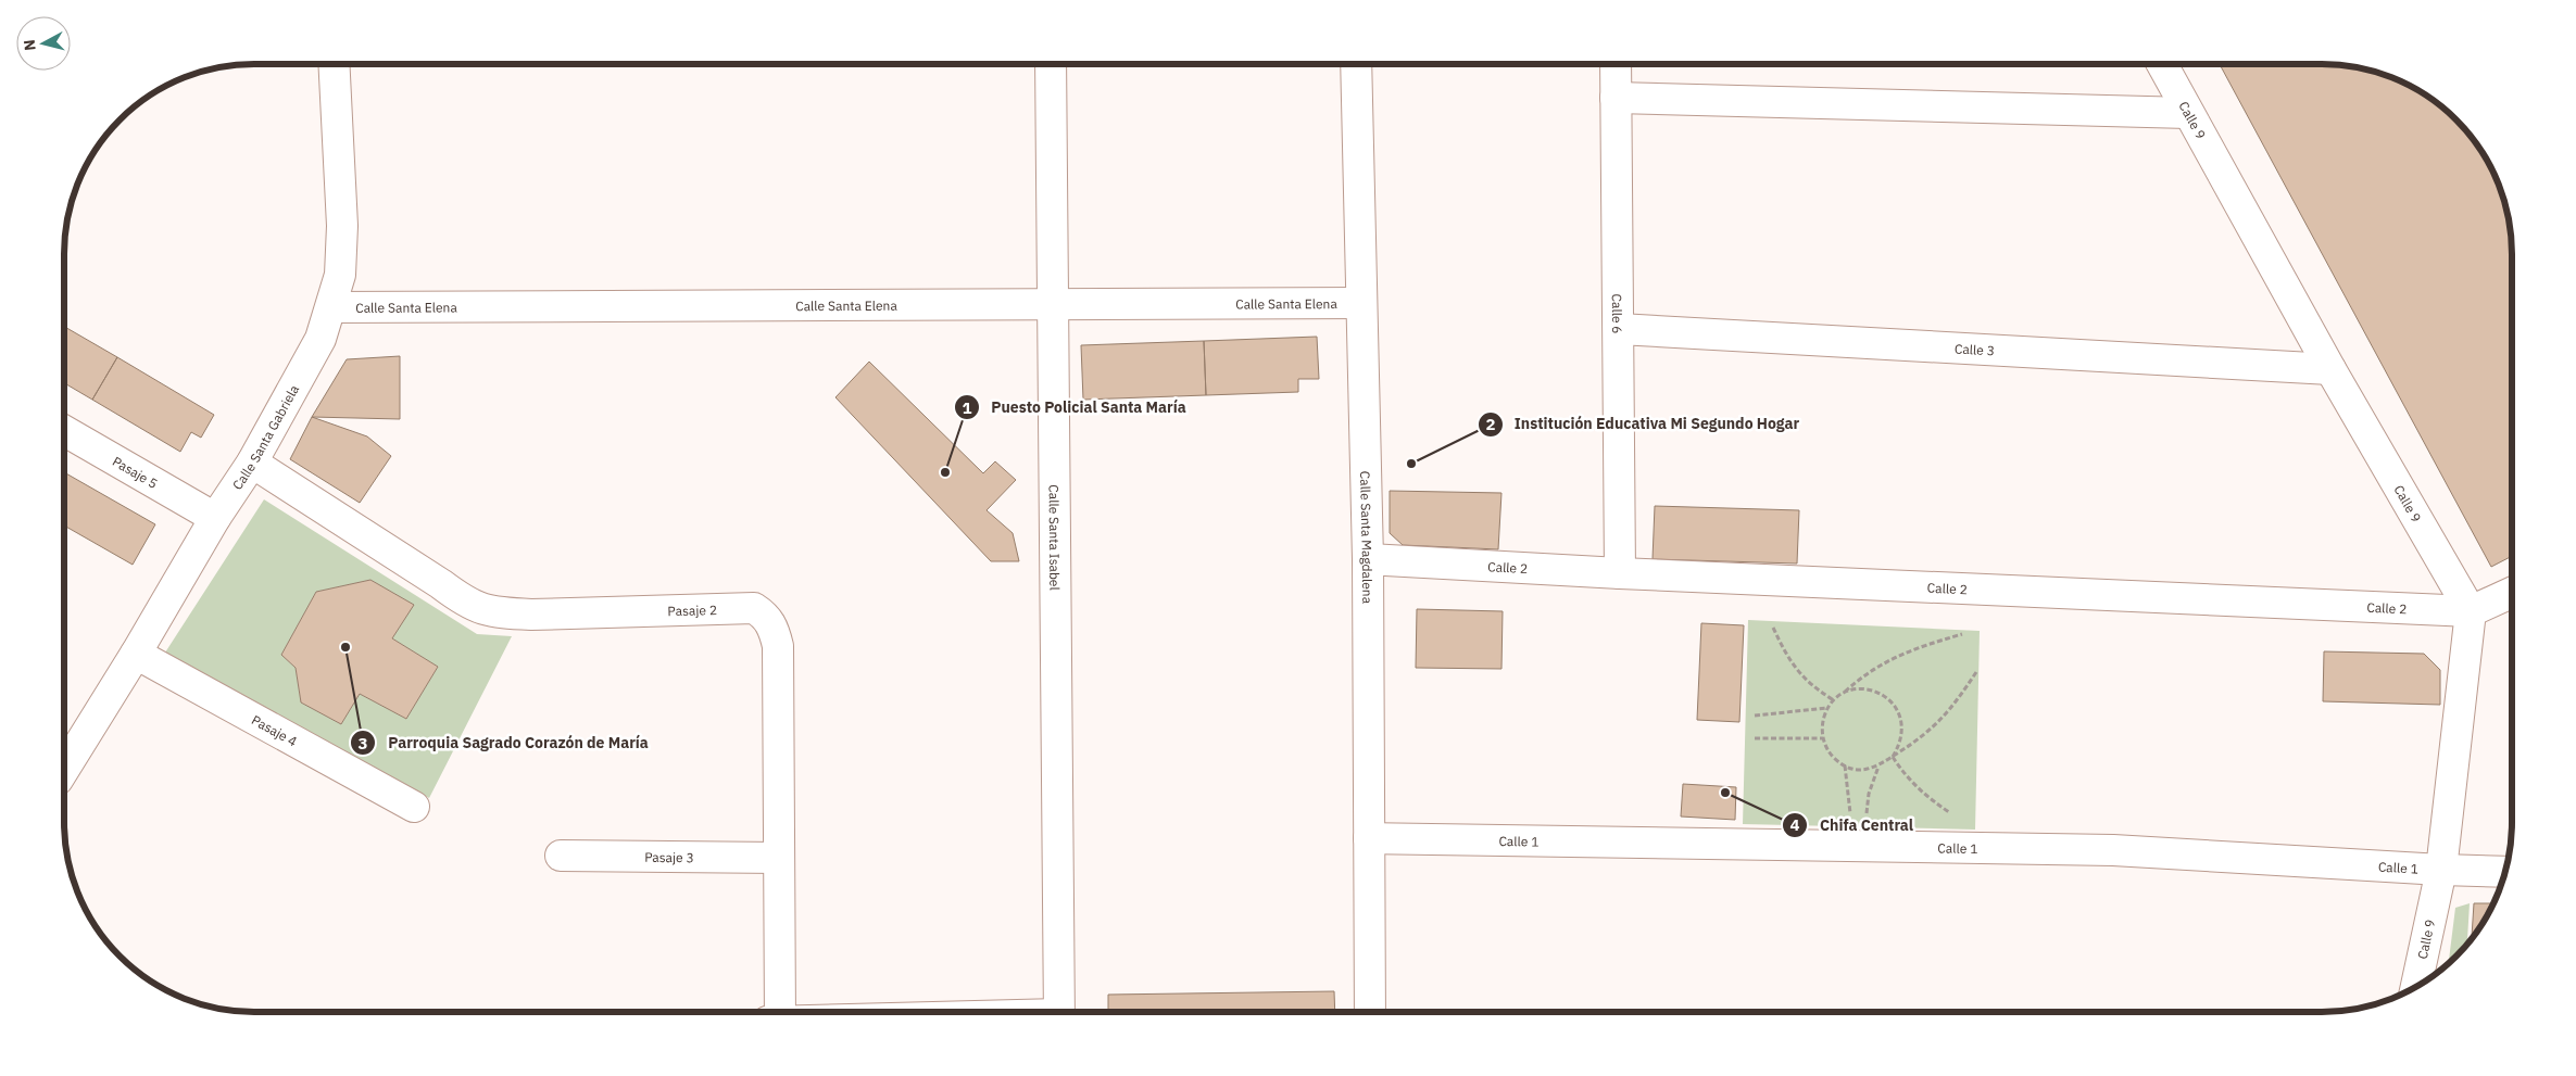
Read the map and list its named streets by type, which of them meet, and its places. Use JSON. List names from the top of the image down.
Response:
{
  "streets": {
    "street": [
      "Calle 9",
      "Calle Santa Elena",
      "Calle 6",
      "Calle 3",
      "Calle Santa Gabriela",
      "Pasaje 5",
      "Calle Santa Isabel",
      "Calle Santa Magdalena",
      "Calle 2",
      "Pasaje 2",
      "Pasaje 4",
      "Calle 1",
      "Pasaje 3"
    ]
  },
  "crossings": [
    ["Calle 9", "Calle 3"],
    ["Calle 9", "Calle 2"],
    ["Calle 9", "Calle 1"],
    ["Calle Santa Elena", "Calle Santa Gabriela"],
    ["Calle Santa Elena", "Calle Santa Isabel"],
    ["Calle Santa Elena", "Calle Santa Magdalena"],
    ["Calle 6", "Calle 3"],
    ["Calle 6", "Calle 2"],
    ["Calle Santa Gabriela", "Pasaje 5"],
    ["Calle Santa Gabriela", "Pasaje 2"],
    ["Calle Santa Gabriela", "Pasaje 4"],
    ["Calle Santa Magdalena", "Calle 2"],
    ["Calle Santa Magdalena", "Calle 1"],
    ["Pasaje 2", "Pasaje 3"]
  ],
  "places": [
    "Institución Educativa Mi Segundo Hogar",
    "Puesto Policial Santa María",
    "Parroquia Sagrado Corazón de María",
    "Chifa Central"
  ],
  "north": "left"
}
